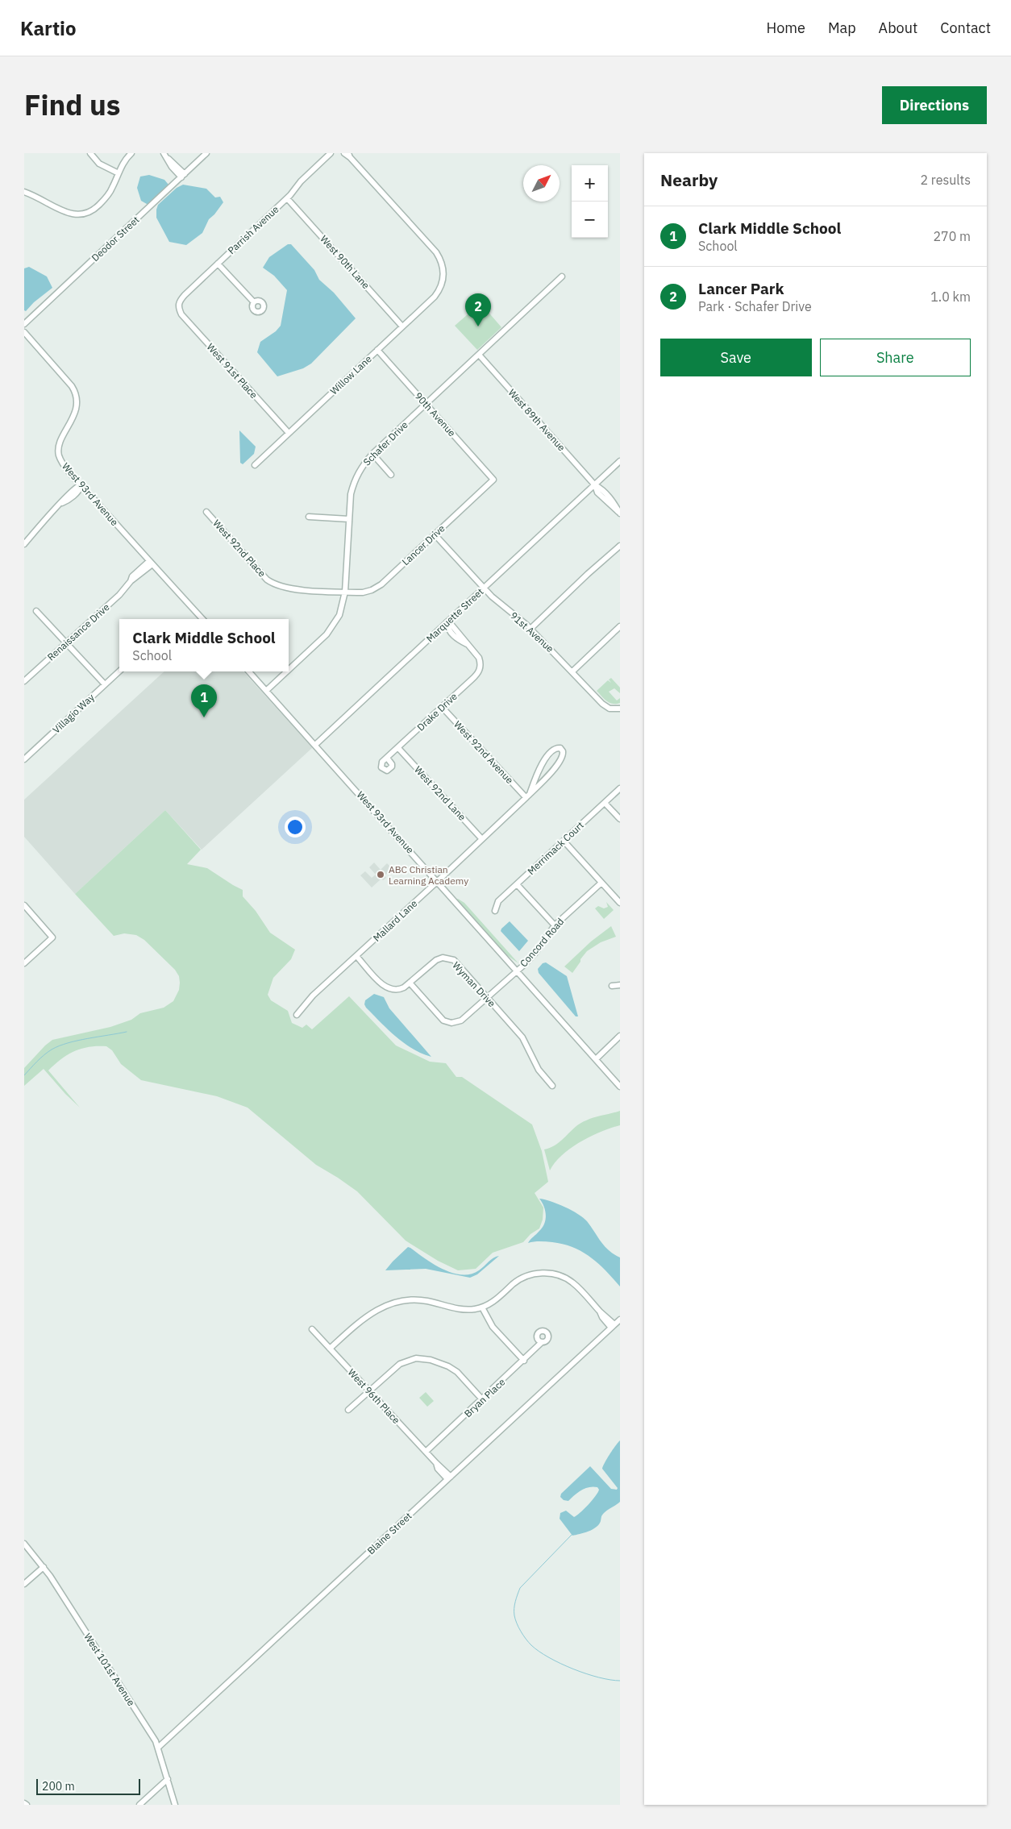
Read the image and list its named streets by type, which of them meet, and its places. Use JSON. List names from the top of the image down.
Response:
{
  "streets": {
    "street": [
      "Parrish Avenue",
      "Deodor Street",
      "West 90th Lane",
      "West 91st Place",
      "Willow Lane",
      "90th Avenue",
      "West 89th Avenue",
      "Schafer Drive",
      "West 93rd Avenue",
      "Lancer Drive",
      "West 92nd Place",
      "Marquette Street",
      "Renaissance Drive",
      "91st Avenue",
      "Drake Drive",
      "Villagio Way",
      "West 92nd Avenue",
      "West 92nd Lane",
      "Merrimack Court",
      "Mallard Lane",
      "Concord Road",
      "Wyman Drive",
      "West 96th Place",
      "Bryan Place",
      "Blaine Street",
      "West 101st Avenue"
    ]
  },
  "crossings": [
    ["Parrish Avenue", "West 90th Lane"],
    ["Parrish Avenue", "West 91st Place"],
    ["West 90th Lane", "Willow Lane"],
    ["West 91st Place", "Willow Lane"],
    ["Willow Lane", "90th Avenue"],
    ["90th Avenue", "Schafer Drive"],
    ["90th Avenue", "Lancer Drive"],
    ["West 89th Avenue", "Schafer Drive"],
    ["West 89th Avenue", "Marquette Street"],
    ["Schafer Drive", "West 93rd Avenue"],
    ["Schafer Drive", "Lancer Drive"],
    ["Schafer Drive", "West 92nd Place"],
    ["West 93rd Avenue", "Marquette Street"],
    ["West 93rd Avenue", "Renaissance Drive"],
    ["West 93rd Avenue", "Mallard Lane"],
    ["West 93rd Avenue", "Concord Road"],
    ["Lancer Drive", "West 92nd Place"],
    ["Lancer Drive", "91st Avenue"],
    ["Marquette Street", "91st Avenue"],
    ["Marquette Street", "Drake Drive"],
    ["Drake Drive", "West 92nd Avenue"],
    ["Drake Drive", "West 92nd Lane"],
    ["West 92nd Avenue", "Mallard Lane"],
    ["West 92nd Lane", "Mallard Lane"],
    ["Mallard Lane", "Wyman Drive"],
    ["Concord Road", "Wyman Drive"],
    ["West 96th Place", "Bryan Place"],
    ["West 96th Place", "Blaine Street"],
    ["Blaine Street", "West 101st Avenue"]
  ],
  "places": ["ABC Christian Learning Academy"],
  "scale_bar": "200 m",
  "north": "top right",
  "page": {
    "header": "Kartio",
    "nav": [
      "Home",
      "Map",
      "About",
      "Contact"
    ],
    "title": "Find us",
    "buttons": [
      "Directions",
      ["Save", "Share"]
    ],
    "heading": ["Nearby", "2 results"],
    "map_buttons": ["+", "−"],
    "list": [
      {
        "mark": "1",
        "name": "Clark Middle School",
        "note": "School",
        "value": "270 m"
      },
      {
        "mark": "2",
        "name": "Lancer Park",
        "note": "Park · Schafer Drive",
        "value": "1.0 km"
      }
    ],
    "pins": ["2", "1"],
    "popup": ["Clark Middle School", "School"],
    "scale": "200 m"
  }
}
